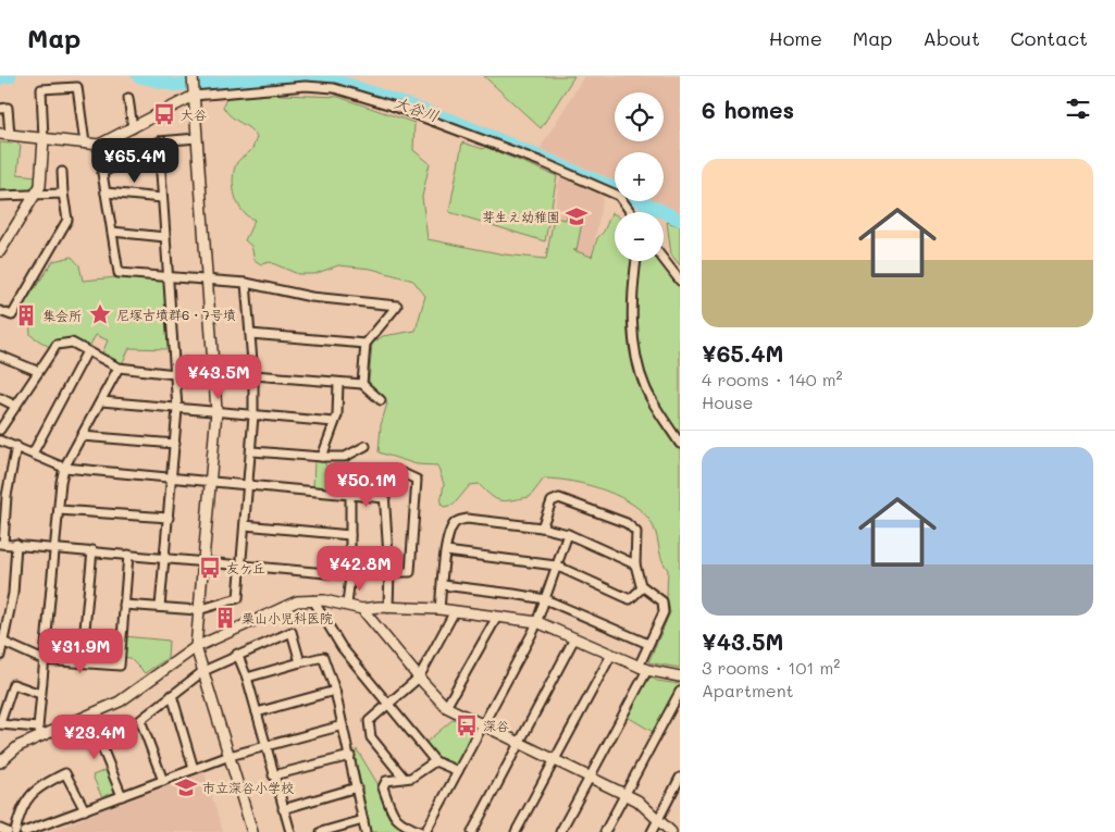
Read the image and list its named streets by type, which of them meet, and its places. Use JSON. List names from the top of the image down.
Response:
{
  "water": ["大谷川"],
  "places": {
    "bus stop": ["大谷", "友ケ丘", "深谷"],
    "school or university": ["芽生え幼稚園", "市立深谷小学校"],
    "place": ["尼塚古墳群6・7号墳"],
    "building": ["集会所", "栗山小児科医院"]
  },
  "page": {
    "header": "Map",
    "nav": [
      "Home",
      "Map",
      "About",
      "Contact"
    ],
    "heading": "6 homes",
    "map_buttons": ["+", "−"],
    "price": [
      "¥65.4M",
      "¥43.5M",
      "¥50.1M",
      "¥42.8M",
      "¥31.9M",
      "¥23.4M"
    ],
    "list": [
      {
        "name": "¥65.4M",
        "note": "4 rooms · 140 m² · House"
      },
      {
        "name": "¥43.5M",
        "note": "3 rooms · 101 m² · Apartment"
      }
    ]
  }
}
